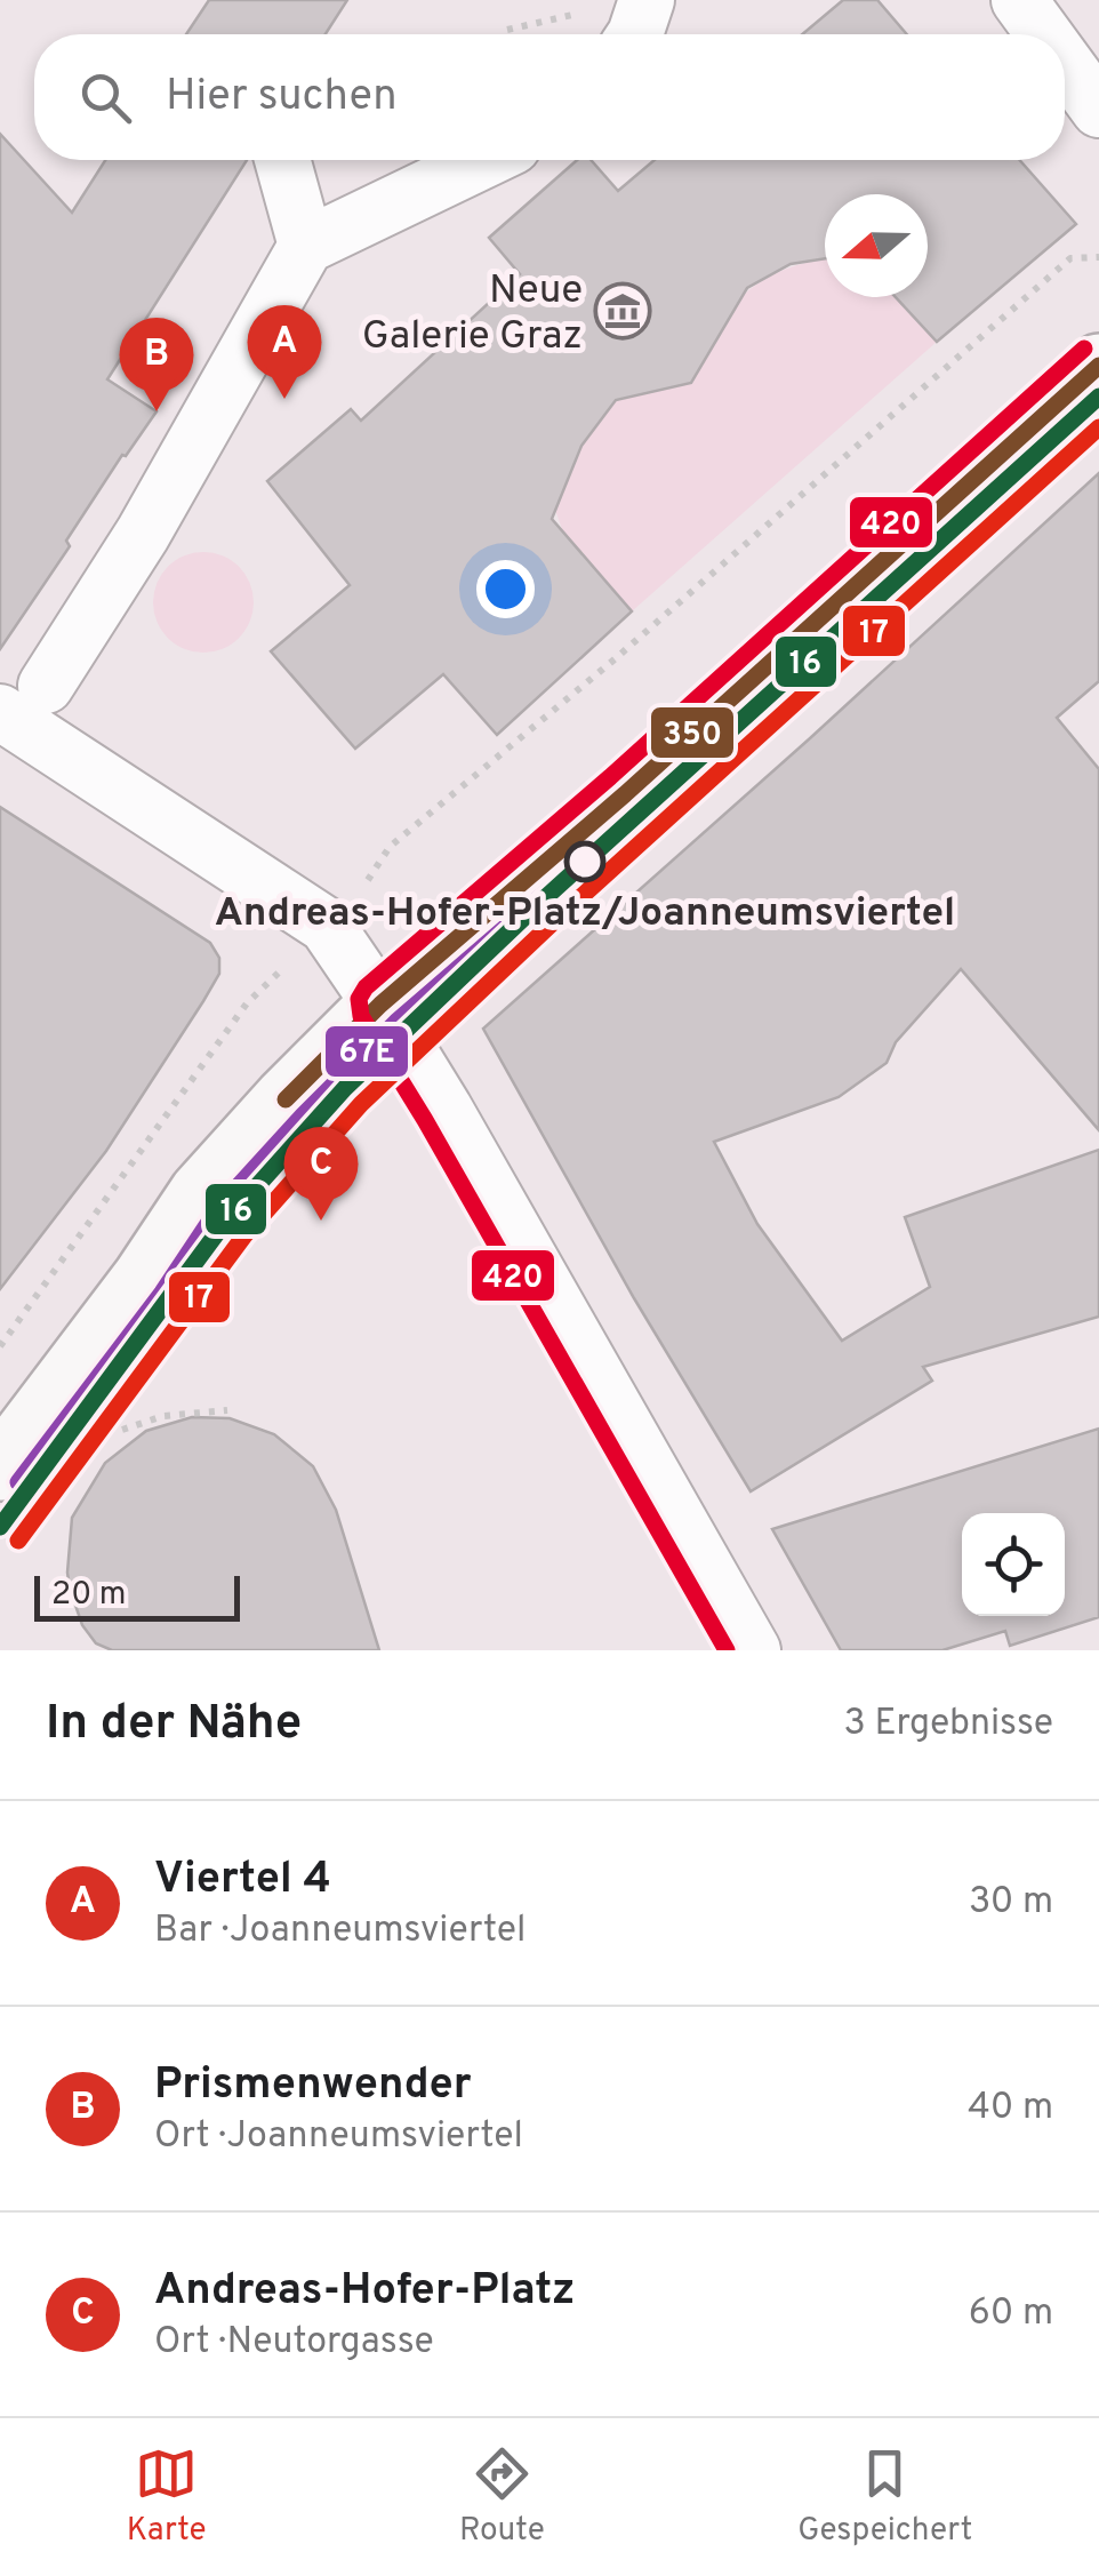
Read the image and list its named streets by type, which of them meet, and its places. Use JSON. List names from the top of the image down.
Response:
{
  "places": {
    "museum": ["Neue Galerie Graz"],
    "other": ["Andreas-Hofer-Platz/Joanneumsviertel"]
  },
  "lines": [
    "transit line 420",
    "transit line 350",
    "transit line 16",
    "transit line 67E",
    "transit line 17"
  ],
  "scale_bar": "20 m",
  "north": "left",
  "page": {
    "search": "Hier suchen",
    "pins": ["A", "B", "C"],
    "scale": "20 m",
    "heading": ["In der Nähe", "3 Ergebnisse"],
    "list": [
      {
        "mark": "A",
        "name": "Viertel 4",
        "note": "Bar · Joanneumsviertel",
        "value": "30 m"
      },
      {
        "mark": "B",
        "name": "Prismenwender",
        "note": "Ort · Joanneumsviertel",
        "value": "40 m"
      },
      {
        "mark": "C",
        "name": "Andreas-Hofer-Platz",
        "note": "Ort · Neutorgasse",
        "value": "60 m"
      }
    ],
    "nav": ["Karte", "Route", "Gespeichert"]
  }
}
